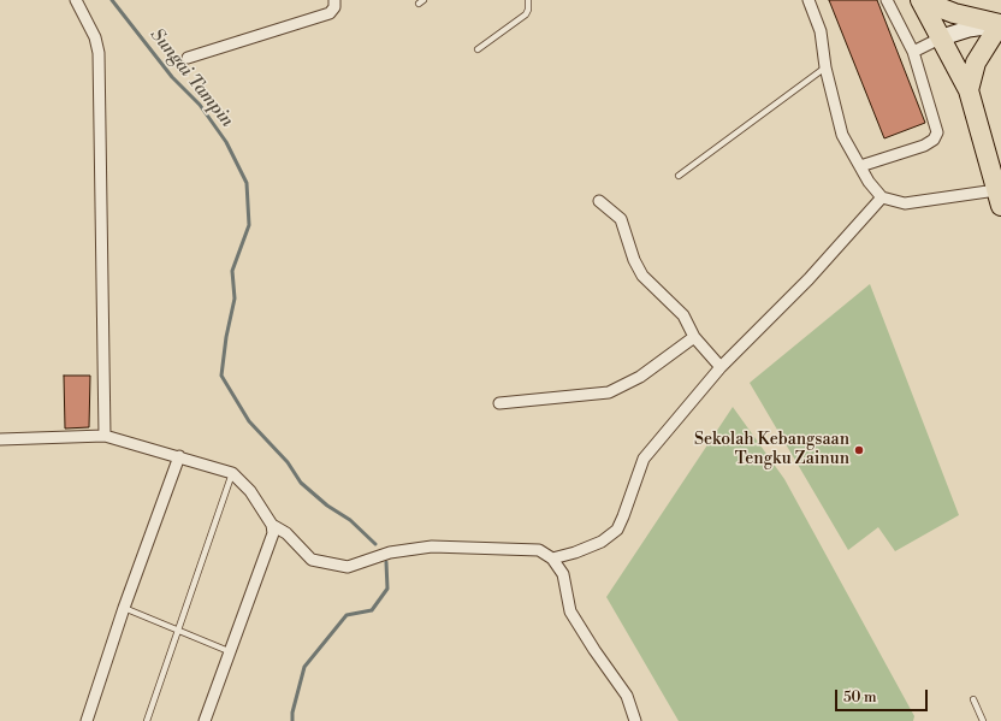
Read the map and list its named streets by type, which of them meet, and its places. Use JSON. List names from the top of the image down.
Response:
{
  "water": ["Sungai Tampin"],
  "places": ["Sekolah Kebangsaan Tengku Zainun"],
  "scale_bar": "50 m"
}
